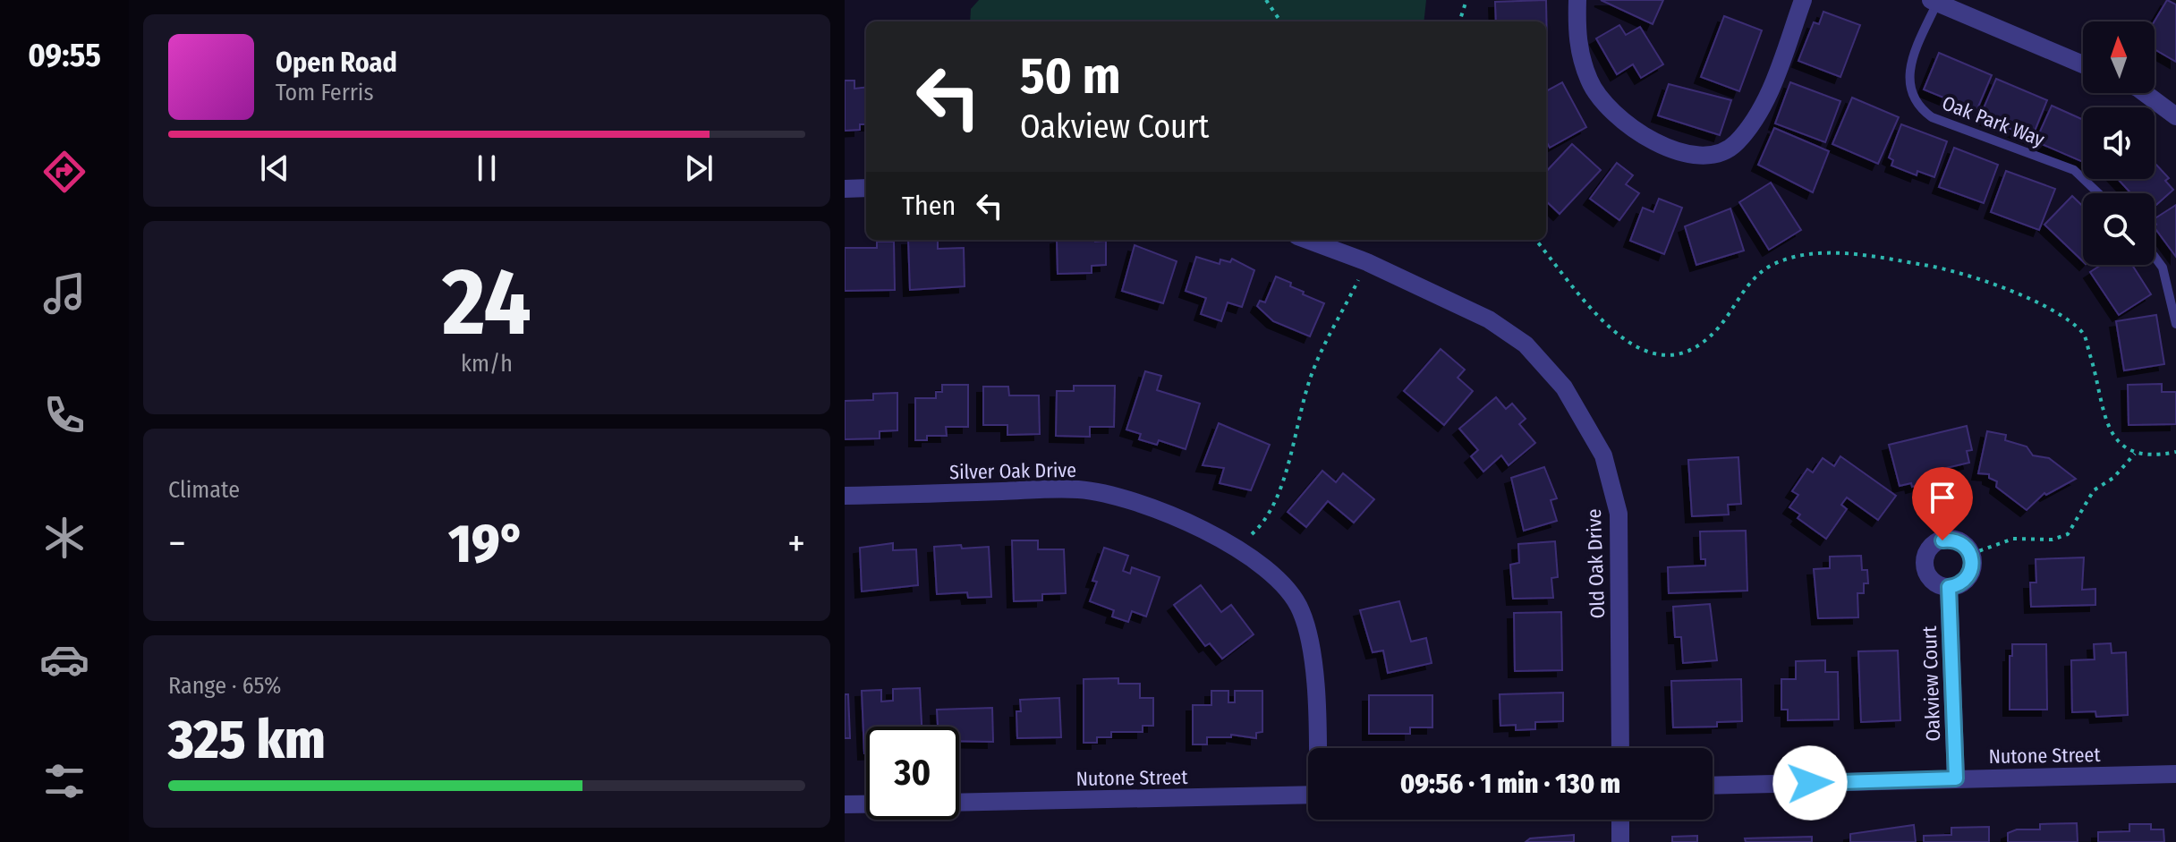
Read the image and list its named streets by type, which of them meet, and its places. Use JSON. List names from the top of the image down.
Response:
{
  "streets": {
    "street": [
      "Silver Oak Drive",
      "Old Oak Drive",
      "Oakview Court",
      "Nutone Street"
    ],
    "lane": ["Oak Park Way"]
  },
  "crossings": [
    ["Oakview Court", "Nutone Street"]
  ],
  "north": "top",
  "page": {
    "tabs": "09:55",
    "turn": ["50 m", "Oakview Court"],
    "song": ["Open Road", "Tom Ferris"],
    "then": "Then",
    "tile": [
      ["24", "km/h"],
      "Climate",
      ["Range · 65%", "325 km"]
    ],
    "heat": ["−", "19°", "+"],
    "limit": "30",
    "trip": "09:56 · 1 min · 130 m"
  }
}
